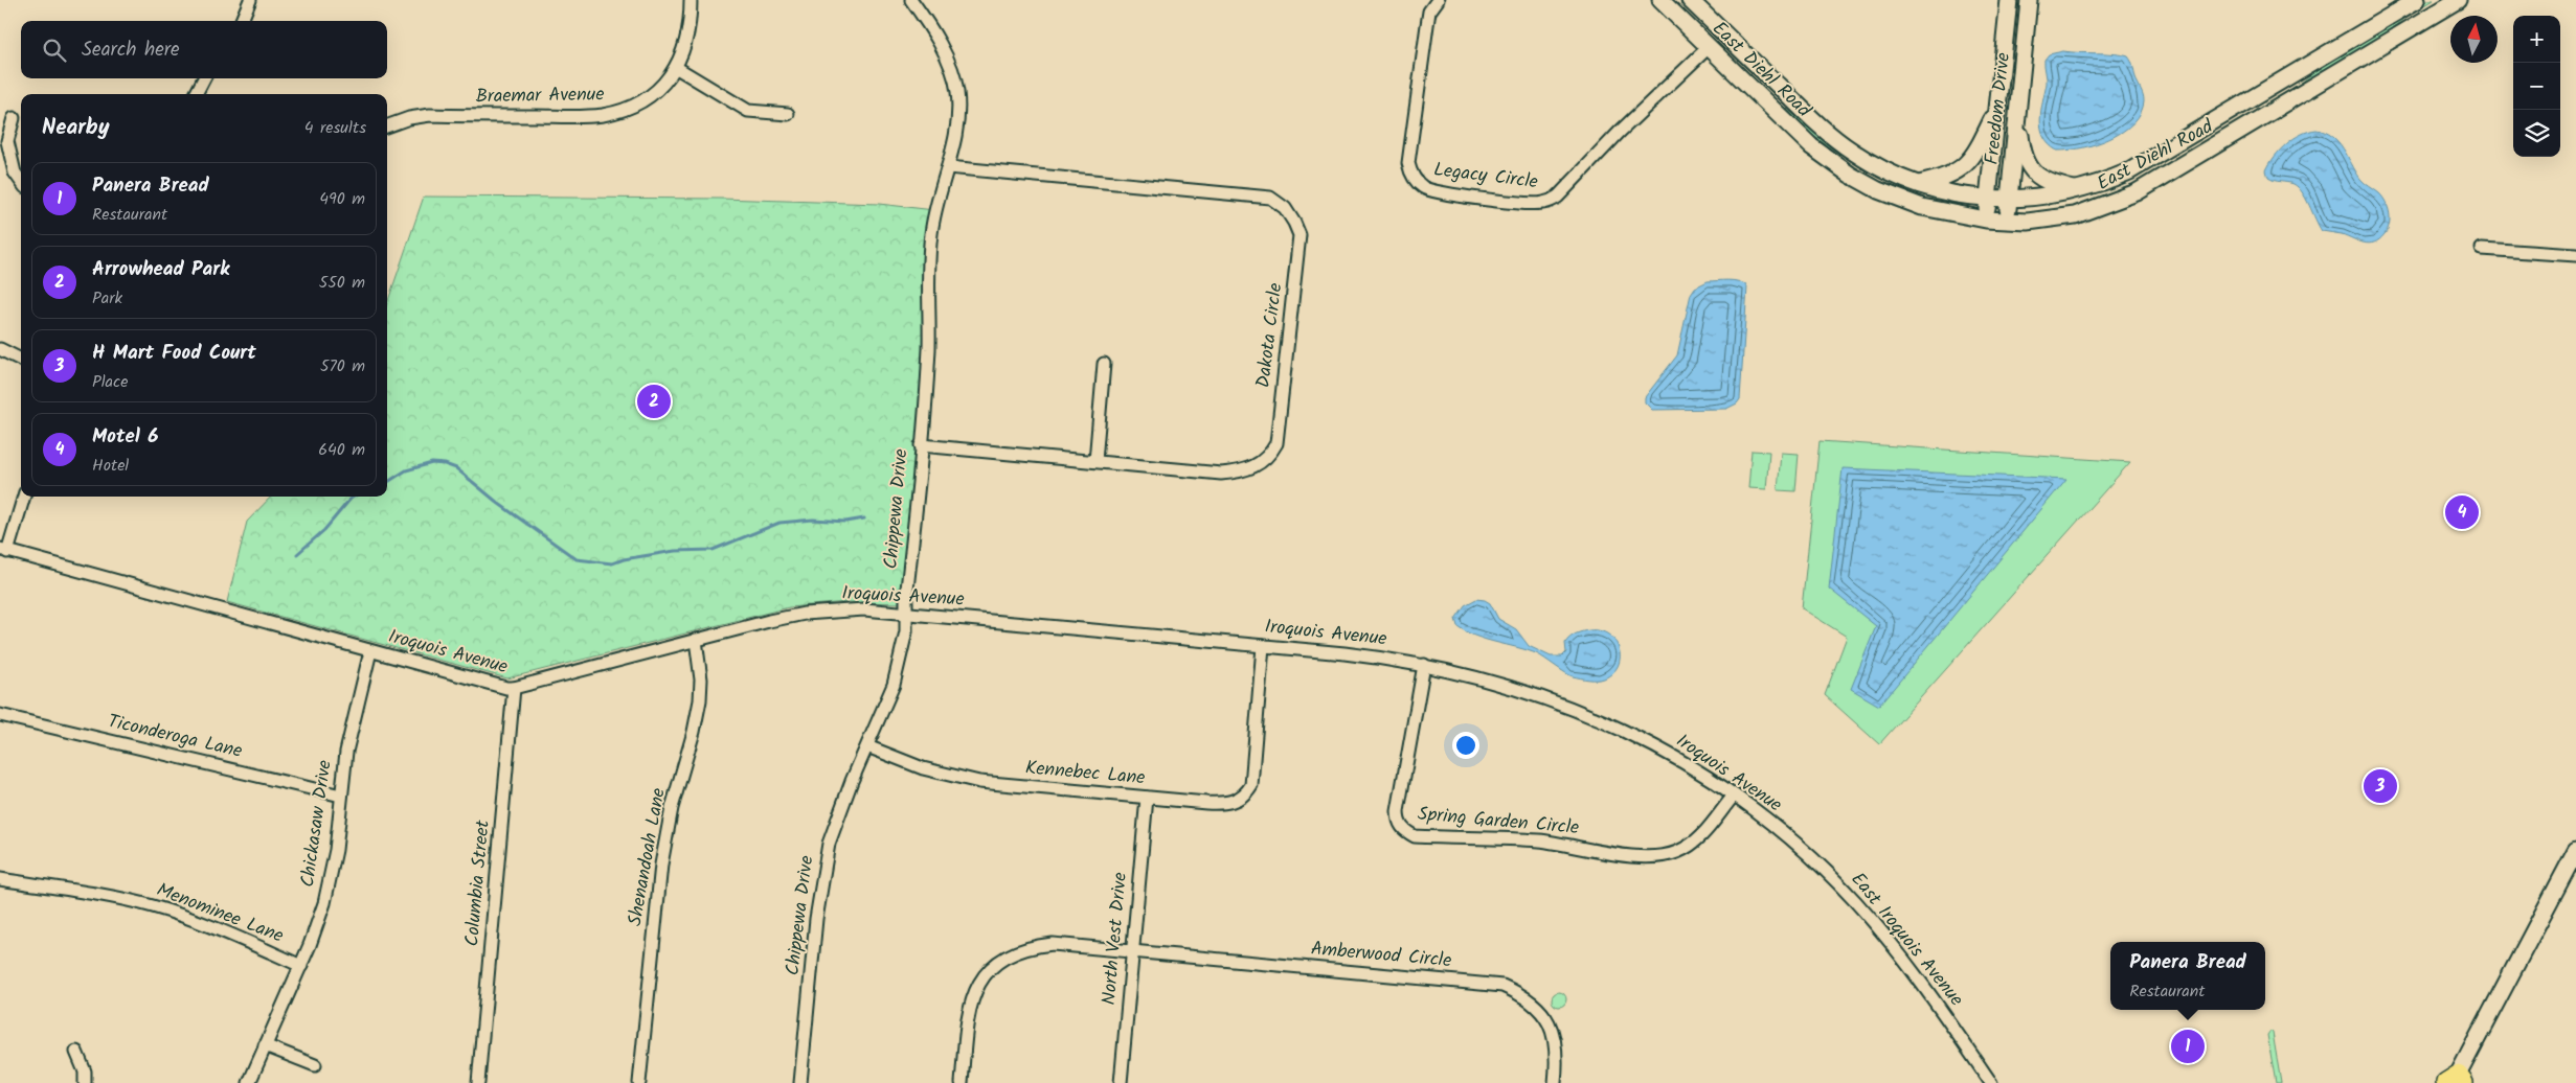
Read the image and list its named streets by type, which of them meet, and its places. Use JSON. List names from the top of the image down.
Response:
{
  "streets": {
    "street": [
      "East Diehl Road",
      "Braemar Avenue",
      "Freedom Drive",
      "Legacy Circle",
      "Dakota Circle",
      "Chippewa Drive",
      "Iroquois Avenue",
      "Ticonderoga Lane",
      "Kennebec Lane",
      "Spring Garden Circle",
      "Chickasaw Drive",
      "Shenandoah Lane",
      "Columbia Street",
      "Menominee Lane",
      "North Vest Drive",
      "East Iroquois Avenue",
      "Amberwood Circle"
    ]
  },
  "crossings": [
    ["East Diehl Road", "Freedom Drive"],
    ["East Diehl Road", "Legacy Circle"],
    ["Dakota Circle", "Chippewa Drive"],
    ["Chippewa Drive", "Iroquois Avenue"],
    ["Chippewa Drive", "Kennebec Lane"],
    ["Iroquois Avenue", "Kennebec Lane"],
    ["Iroquois Avenue", "Spring Garden Circle"],
    ["Iroquois Avenue", "Chickasaw Drive"],
    ["Iroquois Avenue", "Shenandoah Lane"],
    ["Iroquois Avenue", "Columbia Street"],
    ["Iroquois Avenue", "East Iroquois Avenue"],
    ["Ticonderoga Lane", "Chickasaw Drive"],
    ["Kennebec Lane", "North Vest Drive"],
    ["Chickasaw Drive", "Menominee Lane"],
    ["North Vest Drive", "Amberwood Circle"]
  ],
  "north": "top",
  "page": {
    "map_buttons": ["+", "−"],
    "search": "Search here",
    "heading": ["Nearby", "4 results"],
    "list": [
      {
        "mark": "1",
        "name": "Panera Bread",
        "note": "Restaurant",
        "value": "490 m"
      },
      {
        "mark": "2",
        "name": "Arrowhead Park",
        "note": "Park",
        "value": "550 m"
      },
      {
        "mark": "3",
        "name": "H Mart Food Court",
        "note": "Place",
        "value": "570 m"
      },
      {
        "mark": "4",
        "name": "Motel 6",
        "note": "Hotel",
        "value": "640 m"
      }
    ],
    "pins": [
      "2",
      "4",
      "3",
      "1"
    ],
    "popup": ["Panera Bread", "Restaurant"]
  }
}
